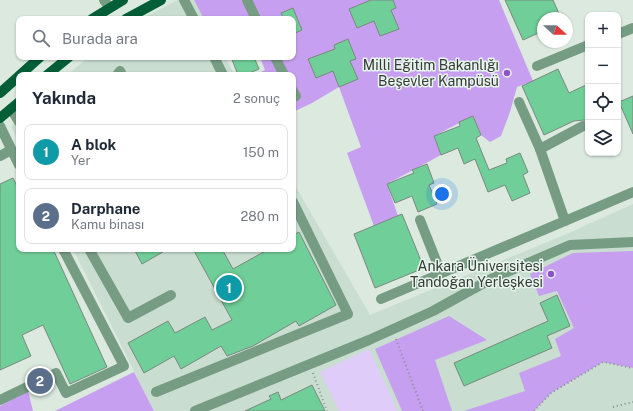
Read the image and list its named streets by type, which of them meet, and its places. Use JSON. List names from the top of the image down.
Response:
{
  "places": ["Milli Eğitim Bakanlığı Beşevler Kampüsü", "Ankara Üniversitesi Tandoğan Yerleşkesi"],
  "north": "right",
  "page": {
    "map_buttons": ["+", "−"],
    "search": "Burada ara",
    "heading": ["Yakında", "2 sonuç"],
    "list": [
      {
        "mark": "1",
        "name": "A blok",
        "note": "Yer",
        "value": "150 m"
      },
      {
        "mark": "2",
        "name": "Darphane",
        "note": "Kamu binası",
        "value": "280 m"
      }
    ],
    "pins": ["1", "2"]
  }
}
